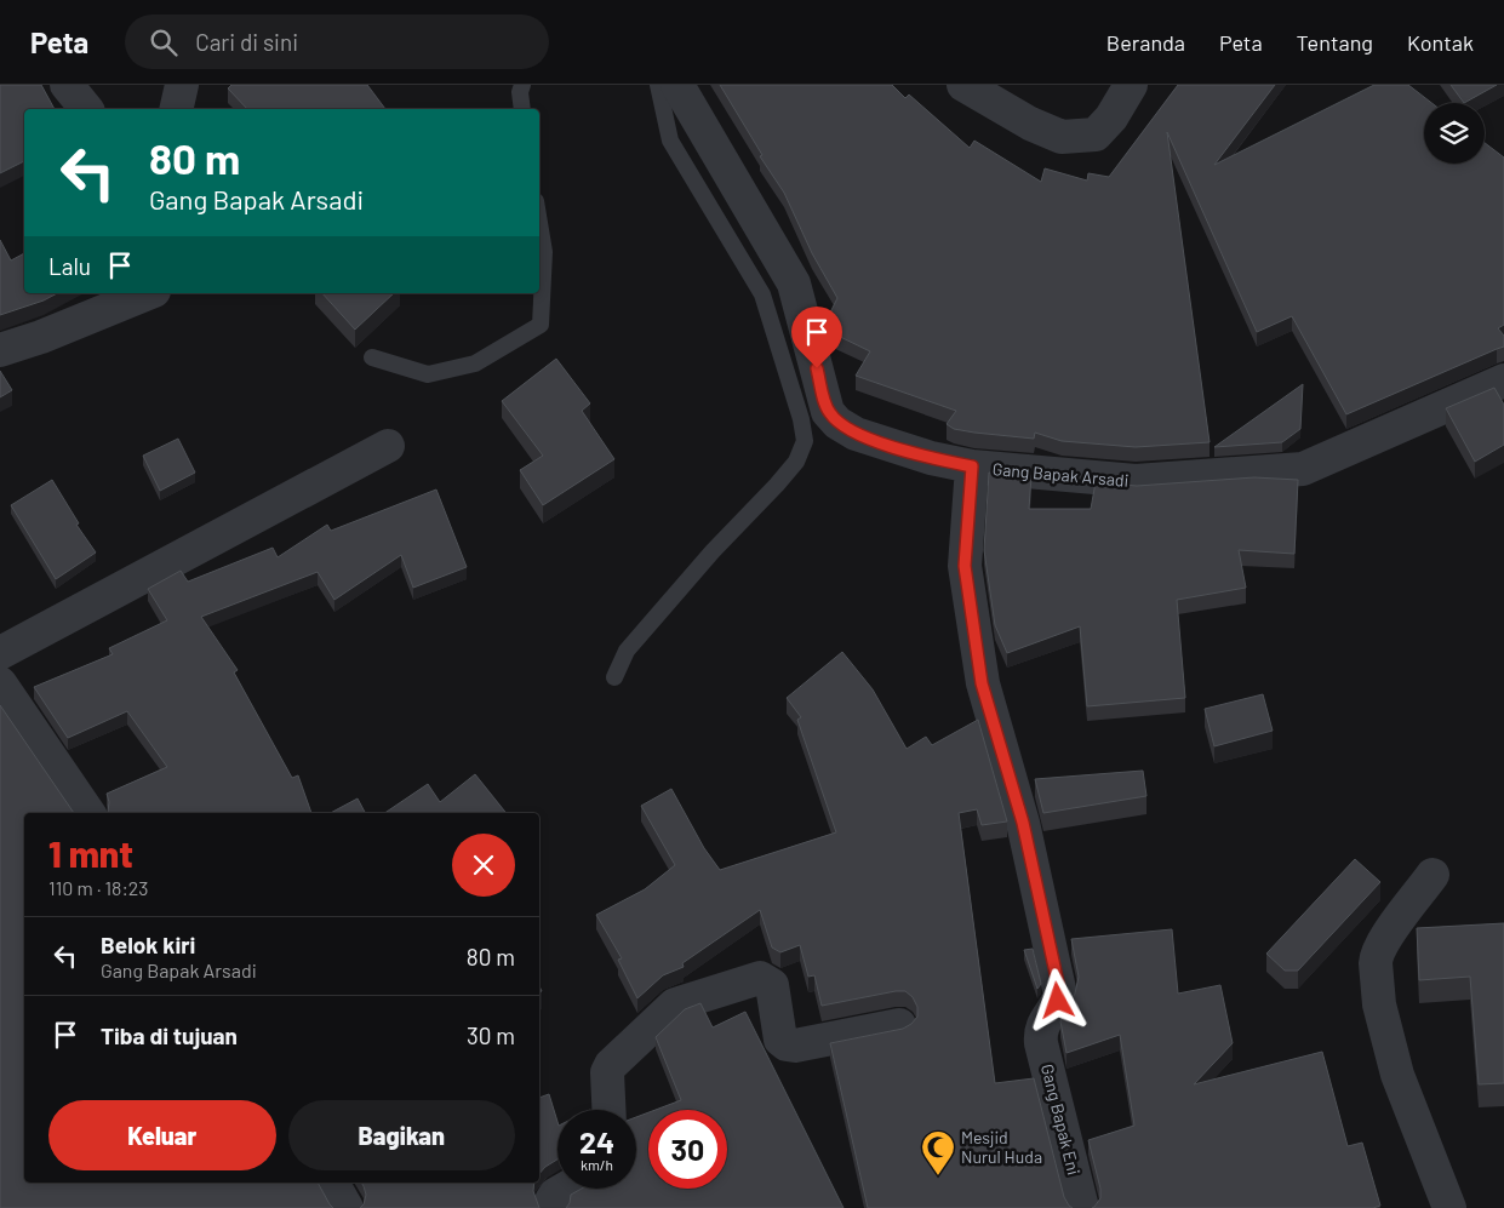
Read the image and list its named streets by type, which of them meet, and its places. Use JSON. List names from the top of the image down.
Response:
{
  "streets": {
    "street": ["Gang Bapak Arsadi", "Gang Bapak Eni"]
  },
  "crossings": [
    ["Gang Bapak Arsadi", "Gang Bapak Eni"]
  ],
  "places": {
    "mosque": ["Mesjid Nurul Huda"]
  },
  "page": {
    "header": "Peta",
    "search": "Cari di sini",
    "nav": [
      "Beranda",
      "Peta",
      "Tentang",
      "Kontak"
    ],
    "turn": ["80 m", "Gang Bapak Arsadi"],
    "then": "Lalu",
    "heading": ["1 mnt", "110 m · 18:23"],
    "list": [
      {
        "name": "Belok kiri",
        "note": "Gang Bapak Arsadi",
        "value": "80 m"
      },
      {
        "name": "Tiba di tujuan",
        "value": "30 m"
      }
    ],
    "buttons": ["Keluar", "Bagikan"],
    "speed": "24 km/h",
    "limit": "30"
  }
}
